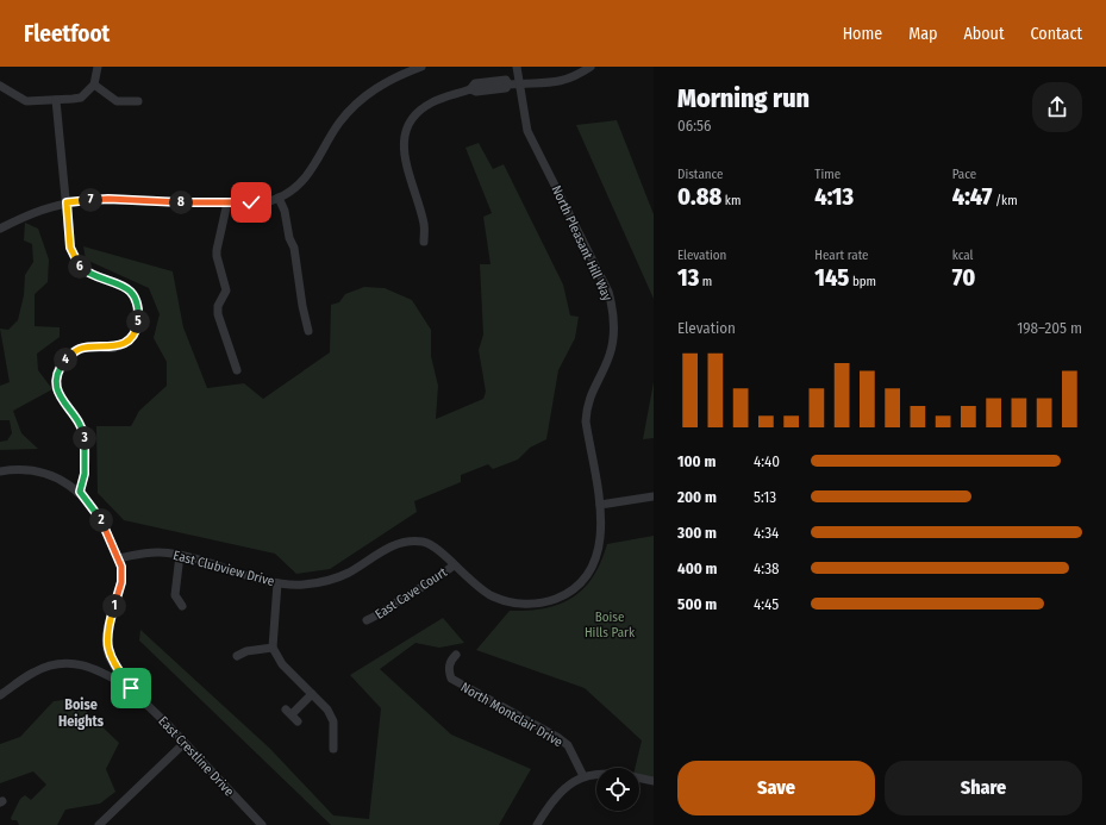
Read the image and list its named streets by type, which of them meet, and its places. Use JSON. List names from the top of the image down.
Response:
{
  "streets": {
    "street": [
      "North Pleasant Hill Way",
      "East Clubview Drive",
      "East Cave Court",
      "North Montclair Drive",
      "East Crestline Drive"
    ]
  },
  "crossings": [
    ["North Pleasant Hill Way", "East Clubview Drive"],
    ["East Clubview Drive", "East Cave Court"]
  ],
  "districts": ["Boise Heights"],
  "parks": ["Boise Hills Park"],
  "page": {
    "header": "Fleetfoot",
    "nav": [
      "Home",
      "Map",
      "About",
      "Contact"
    ],
    "heading": ["Morning run", "06:56"],
    "stats": [
      ["Distance", "0.88 km"],
      ["Time", "4:13"],
      ["Pace", "4:47 /km"],
      ["Elevation", "13 m"],
      ["Heart rate", "145 bpm"],
      ["kcal", "70"]
    ],
    "pins": [
      "7",
      "8",
      "6",
      "5",
      "4",
      "3",
      "2",
      "1"
    ],
    "chart": ["Elevation", "198–205 m"],
    "list": [
      {
        "name": "100 m",
        "note": "4:40"
      },
      {
        "name": "200 m",
        "note": "5:13"
      },
      {
        "name": "300 m",
        "note": "4:34"
      },
      {
        "name": "400 m",
        "note": "4:38"
      },
      {
        "name": "500 m",
        "note": "4:45"
      }
    ],
    "buttons": ["Save", "Share"]
  }
}
